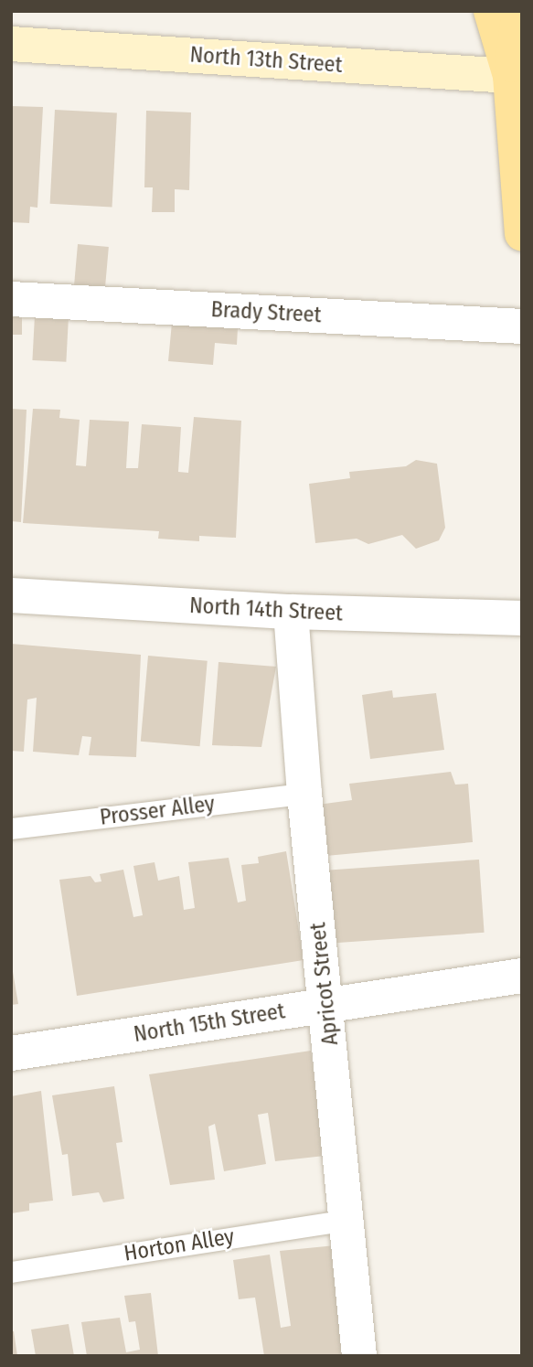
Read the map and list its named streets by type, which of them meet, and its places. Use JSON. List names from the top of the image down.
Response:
{
  "streets": {
    "main road": ["North 13th Street"],
    "street": [
      "Brady Street",
      "North 14th Street",
      "Apricot Street",
      "North 15th Street"
    ],
    "lane": ["Prosser Alley", "Horton Alley"]
  },
  "crossings": [
    ["North 14th Street", "Apricot Street"],
    ["Prosser Alley", "Apricot Street"],
    ["Apricot Street", "North 15th Street"],
    ["Apricot Street", "Horton Alley"]
  ]
}
